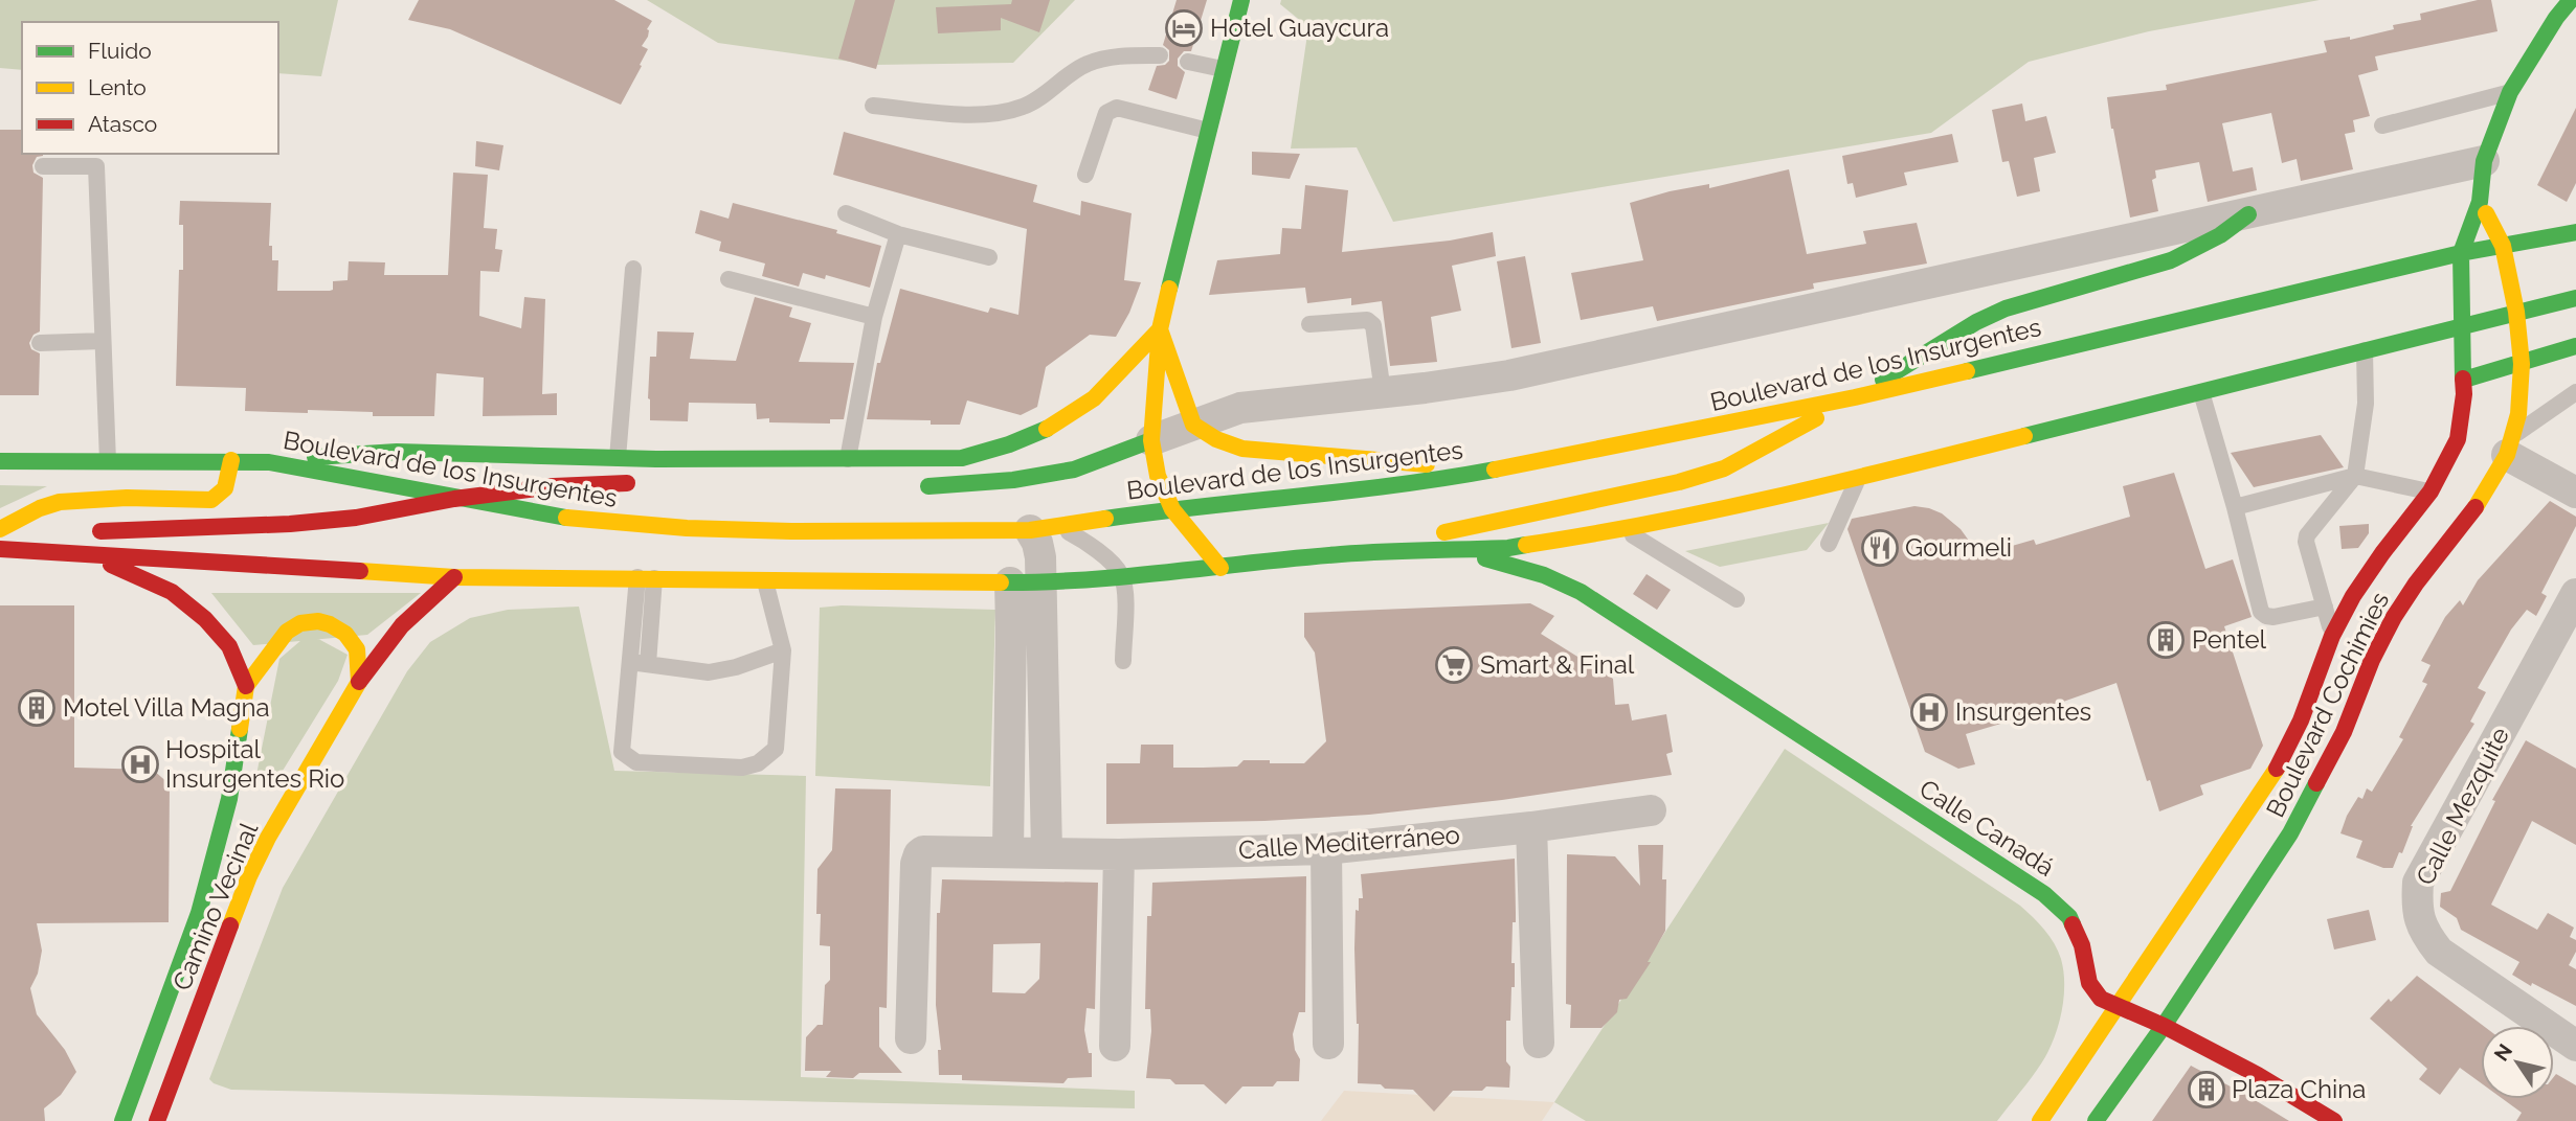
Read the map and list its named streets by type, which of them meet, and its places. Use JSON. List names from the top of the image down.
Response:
{
  "streets": {
    "main road": [
      "Boulevard de los Insurgentes",
      "Boulevard Cochimies",
      "Calle Canadá",
      "Camino Vecinal"
    ],
    "street": ["Calle Mezquite", "Calle Mediterráneo"]
  },
  "crossings": [
    ["Boulevard de los Insurgentes", "Boulevard Cochimies"],
    ["Boulevard Cochimies", "Calle Canadá"]
  ],
  "places": {
    "hotel": ["Hotel Guaycura"],
    "restaurant": ["Gourmeli"],
    "building": ["Pentel", "Motel Villa Magna", "Plaza China"],
    "supermarket": ["Smart & Final"],
    "hospital": ["Insurgentes", "Hospital Insurgentes Rio"]
  },
  "legend": ["Fluido", "Lento", "Atasco"],
  "north": "top left"
}
